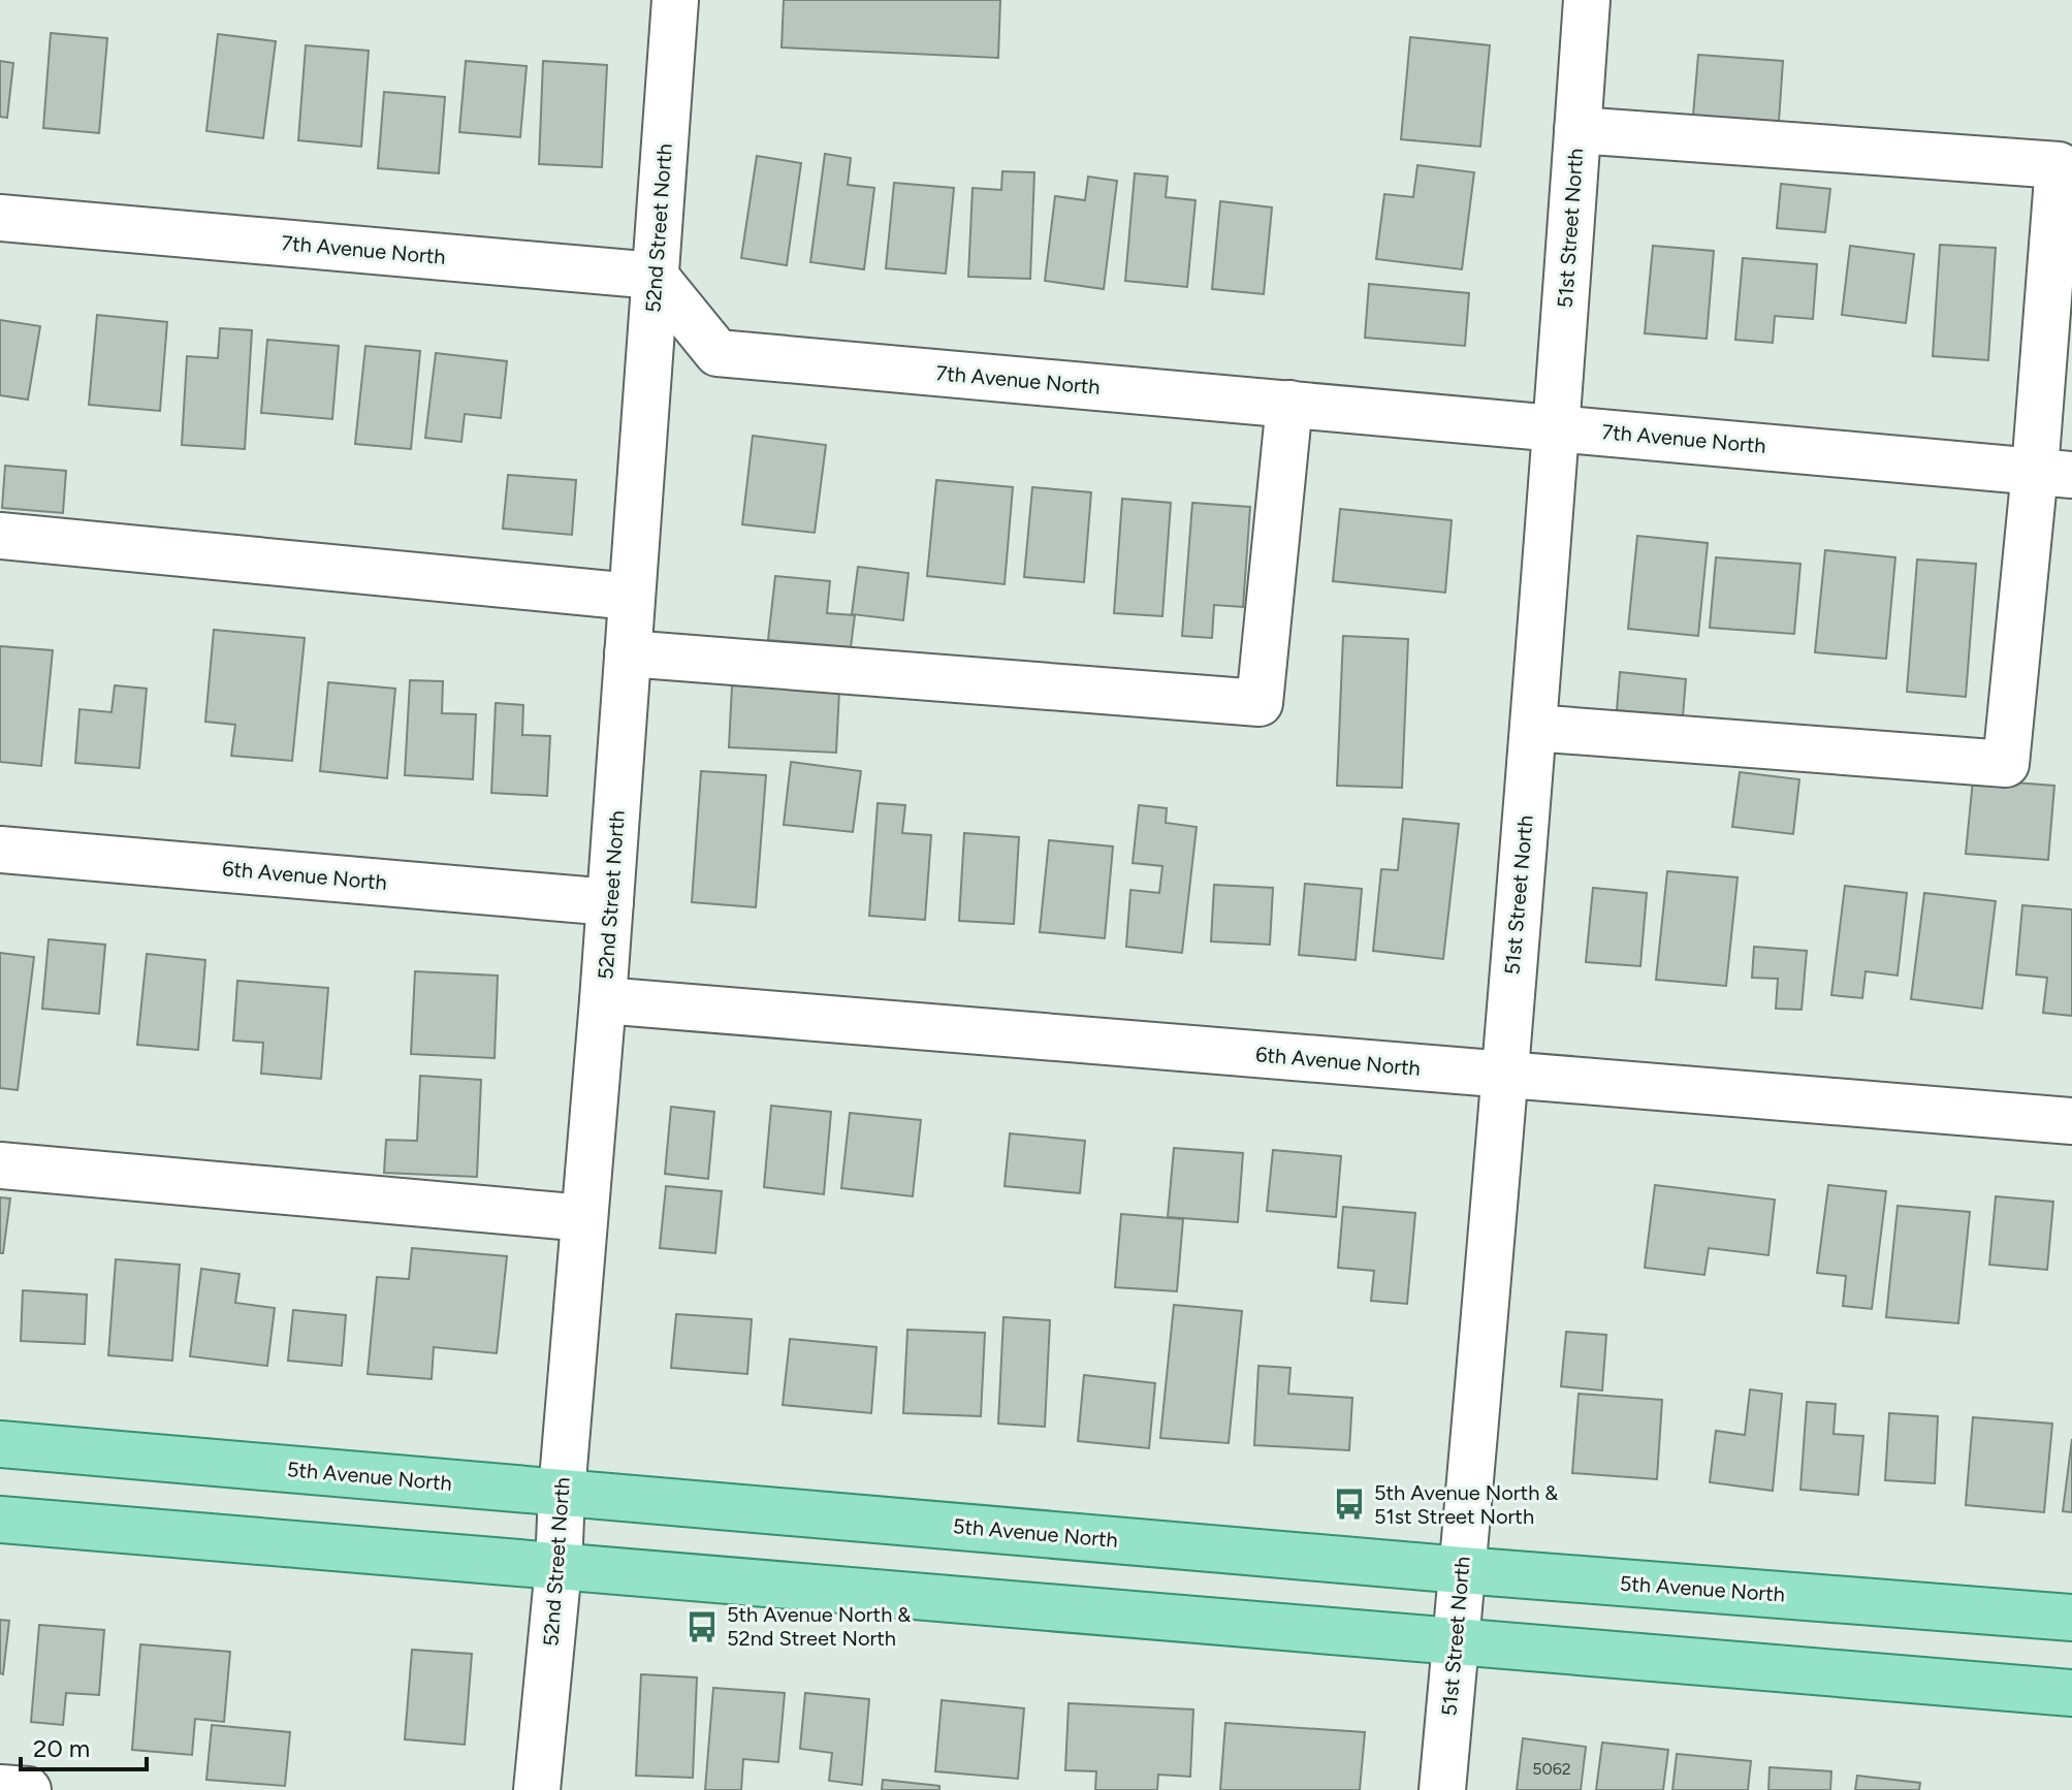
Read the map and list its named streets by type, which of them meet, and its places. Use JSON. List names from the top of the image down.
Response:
{
  "streets": {
    "main road": ["5th Avenue North"],
    "street": [
      "52nd Street North",
      "51st Street North",
      "7th Avenue North",
      "6th Avenue North"
    ]
  },
  "crossings": [
    ["52nd Street North", "7th Avenue North"],
    ["52nd Street North", "6th Avenue North"],
    ["52nd Street North", "5th Avenue North"],
    ["51st Street North", "7th Avenue North"],
    ["51st Street North", "6th Avenue North"],
    ["51st Street North", "5th Avenue North"]
  ],
  "places": {
    "bus stop": ["5th Avenue North & 51st Street North", "5th Avenue North & 52nd Street North"]
  },
  "house_numbers": ["5062"],
  "scale_bar": "20 m"
}
